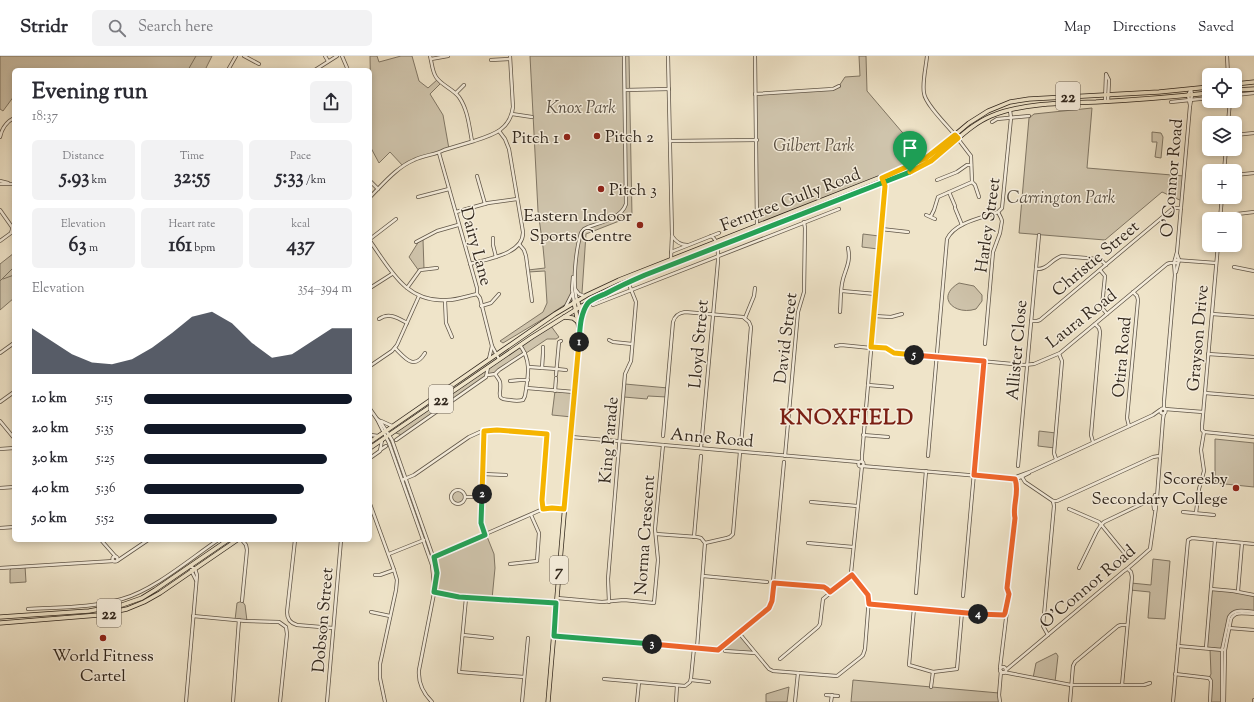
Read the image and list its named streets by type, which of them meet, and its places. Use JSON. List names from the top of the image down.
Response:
{
  "streets": {
    "main road": ["22", "Ferntree Gully Road", "7"],
    "street": [
      "O'Connor Road",
      "Harley Street",
      "Dairy Lane",
      "Christie Street",
      "Laura Road",
      "David Street",
      "Grayson Drive",
      "Lloyd Street",
      "Allister Close",
      "Otira Road",
      "Anne Road",
      "King Parade",
      "Norma Crescent",
      "Dobson Street"
    ]
  },
  "crossings": [
    ["O'Connor Road", "Ferntree Gully Road"],
    ["O'Connor Road", "Christie Street"],
    ["O'Connor Road", "Laura Road"],
    ["O'Connor Road", "Anne Road"],
    ["Ferntree Gully Road", "Harley Street"],
    ["Ferntree Gully Road", "Dairy Lane"],
    ["Ferntree Gully Road", "David Street"],
    ["Ferntree Gully Road", "Lloyd Street"],
    ["Ferntree Gully Road", "King Parade"],
    ["Ferntree Gully Road", "7"],
    ["Christie Street", "Allister Close"],
    ["Laura Road", "Allister Close"],
    ["Laura Road", "Otira Road"],
    ["David Street", "Anne Road"],
    ["Grayson Drive", "Anne Road"],
    ["Lloyd Street", "Anne Road"],
    ["Otira Road", "Anne Road"],
    ["Anne Road", "King Parade"],
    ["Anne Road", "Norma Crescent"],
    ["Anne Road", "7"],
    ["King Parade", "Norma Crescent"],
    ["Norma Crescent", "7"]
  ],
  "districts": ["KNOXFIELD"],
  "parks": ["Knox Park", "Gilbert Park", "Carrington Park"],
  "places": [
    "Pitch 2",
    "Pitch 1",
    "Pitch 3",
    "Eastern Indoor Sports Centre",
    "Scoresby Secondary College",
    "World Fitness Cartel"
  ],
  "page": {
    "header": "Stridr",
    "search": "Search here",
    "nav": ["Map", "Directions", "Saved"],
    "map_buttons": ["+", "−"],
    "heading": ["Evening run", "18:37"],
    "stats": [
      ["Distance", "5.93 km"],
      ["Time", "32:55"],
      ["Pace", "5:33 /km"],
      ["Elevation", "63 m"],
      ["Heart rate", "161 bpm"],
      ["kcal", "437"]
    ],
    "chart": ["Elevation", "354–394 m"],
    "pins": [
      "1",
      "5",
      "2",
      "4",
      "3"
    ],
    "list": [
      {
        "name": "1.0 km",
        "note": "5:15"
      },
      {
        "name": "2.0 km",
        "note": "5:35"
      },
      {
        "name": "3.0 km",
        "note": "5:25"
      },
      {
        "name": "4.0 km",
        "note": "5:36"
      },
      {
        "name": "5.0 km",
        "note": "5:52"
      }
    ]
  }
}
